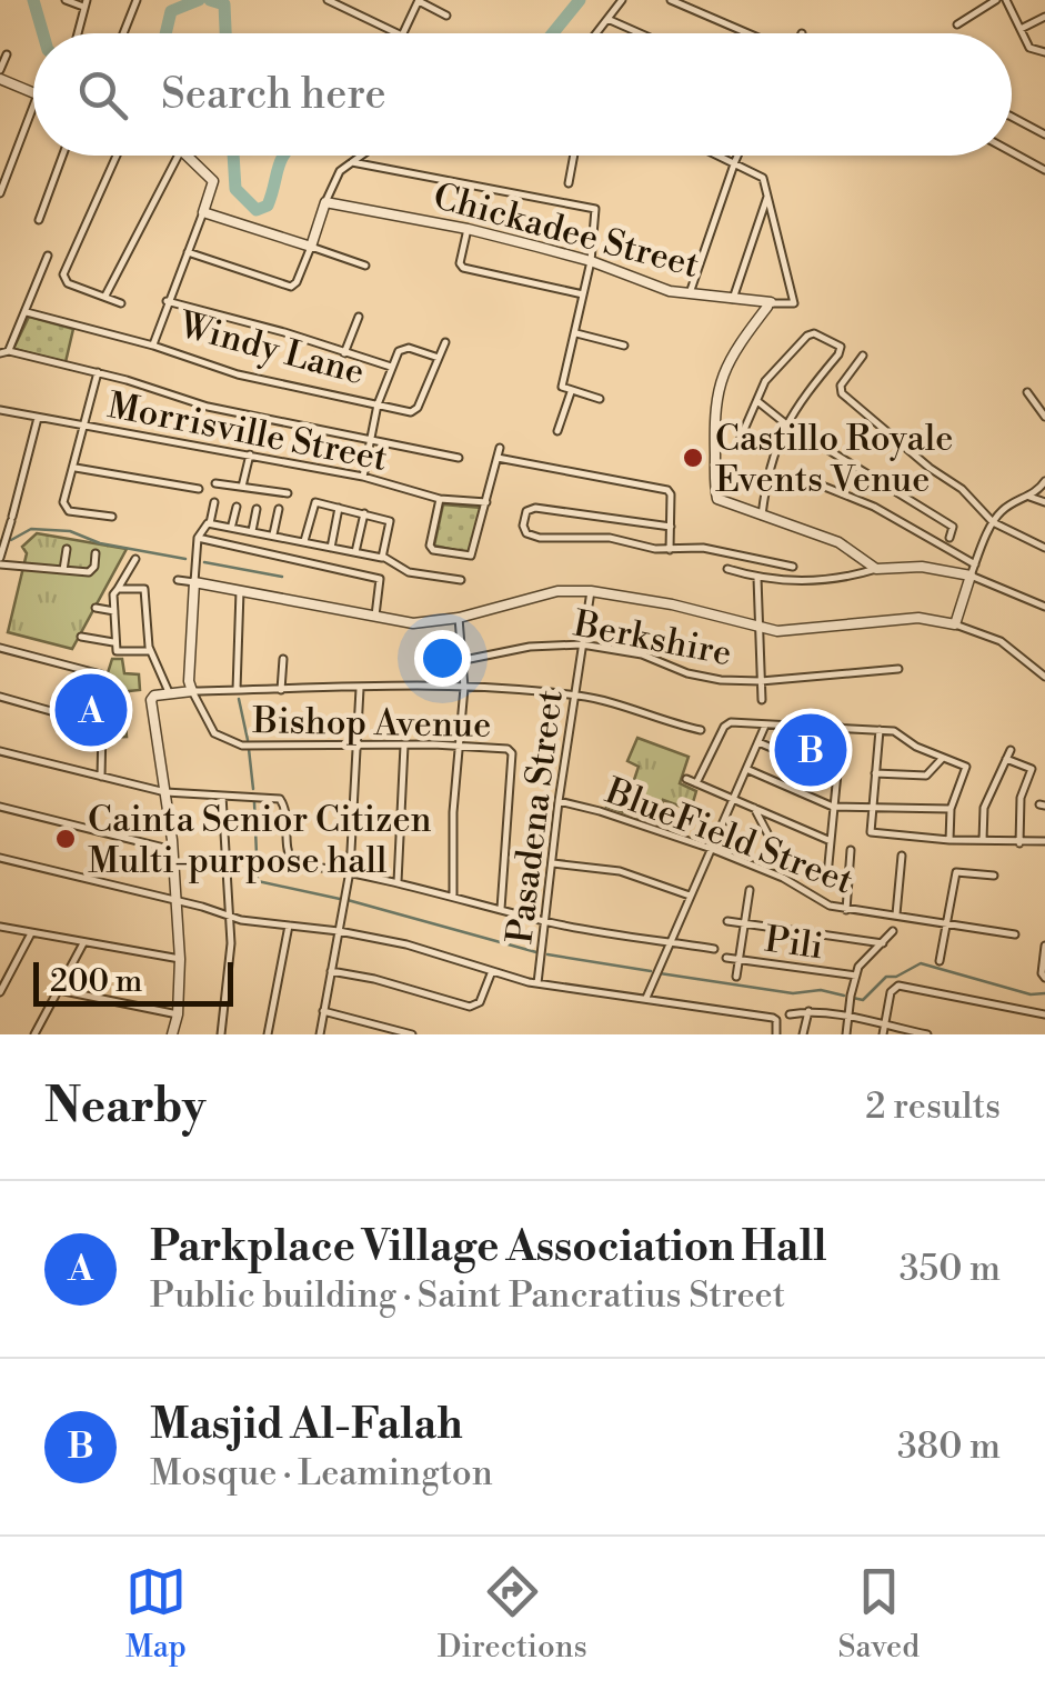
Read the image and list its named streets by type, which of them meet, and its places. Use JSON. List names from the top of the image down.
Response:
{
  "streets": {
    "street": [
      "Chickadee Street",
      "Windy Lane",
      "Morrisville Street",
      "Berkshire",
      "Bishop Avenue",
      "Pasadena Street",
      "BlueField Street",
      "Pili"
    ]
  },
  "crossings": [
    ["Berkshire", "Pasadena Street"],
    ["Pasadena Street", "BlueField Street"]
  ],
  "places": ["Castillo Royale Events Venue", "Cainta Senior Citizen Multi-purpose hall"],
  "scale_bar": "200 m",
  "page": {
    "search": "Search here",
    "pins": ["A", "B"],
    "scale": "200 m",
    "heading": ["Nearby", "2 results"],
    "list": [
      {
        "mark": "A",
        "name": "Parkplace Village Association Hall",
        "note": "Public building · Saint Pancratius Street",
        "value": "350 m"
      },
      {
        "mark": "B",
        "name": "Masjid Al-Falah",
        "note": "Mosque · Leamington",
        "value": "380 m"
      }
    ],
    "nav": ["Map", "Directions", "Saved"]
  }
}
